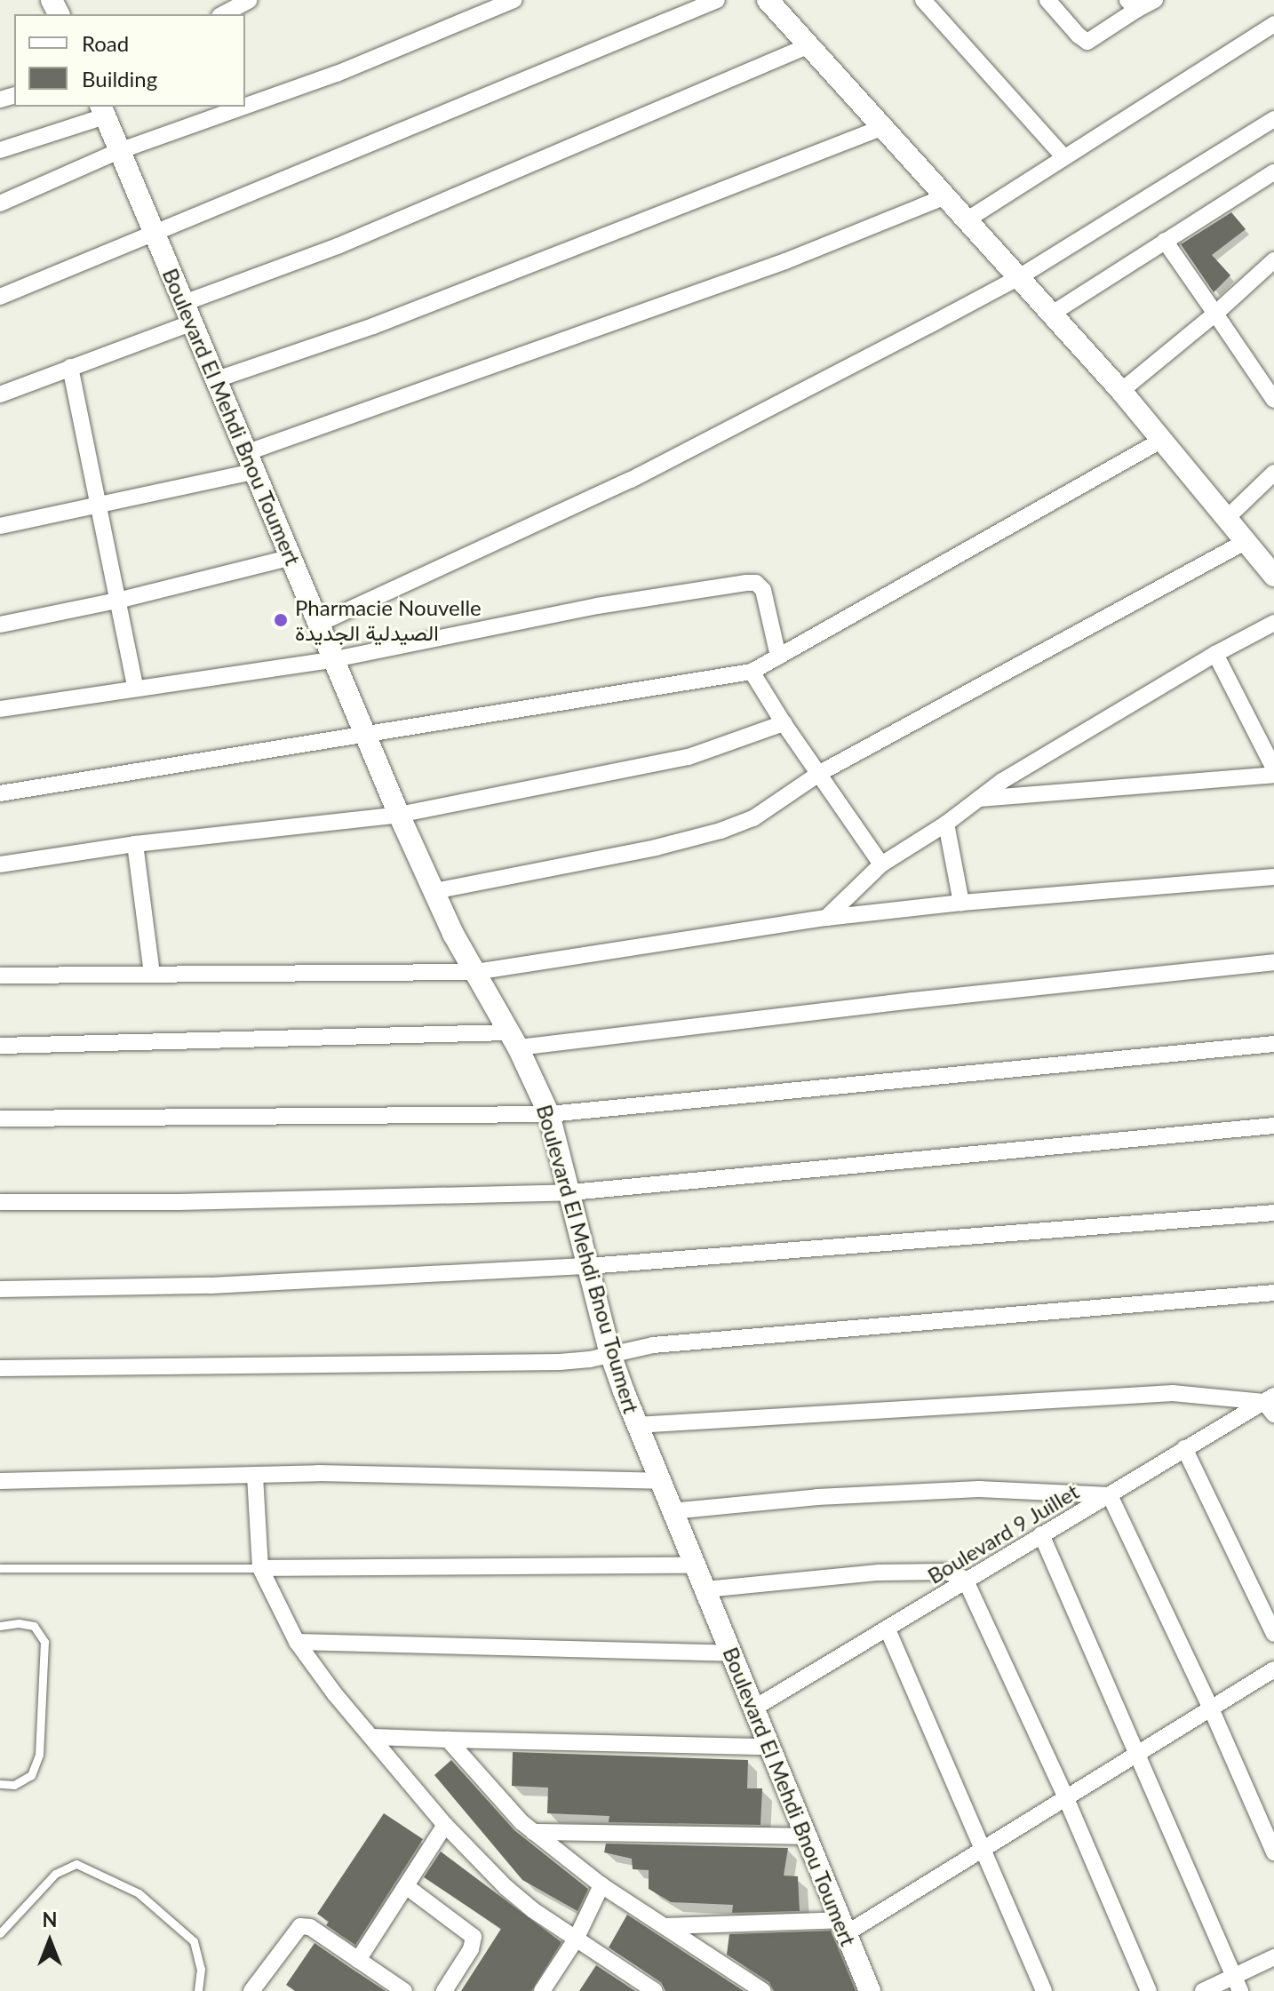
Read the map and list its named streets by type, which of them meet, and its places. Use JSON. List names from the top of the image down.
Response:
{
  "streets": {
    "main road": ["Boulevard El Mehdi Bnou Toumert"],
    "street": ["Boulevard 9 Juillet"]
  },
  "crossings": [
    ["Boulevard El Mehdi Bnou Toumert", "Boulevard 9 Juillet"]
  ],
  "places": ["Pharmacie Nouvelle الصيدلية الجديدة"],
  "legend": ["Road", "Building"],
  "north": "top"
}
